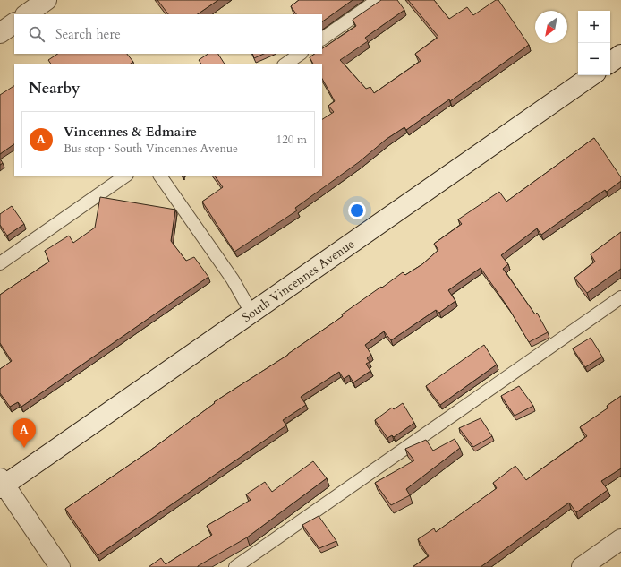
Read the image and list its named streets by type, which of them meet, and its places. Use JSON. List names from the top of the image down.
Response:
{
  "streets": {
    "main road": ["South Vincennes Avenue"]
  },
  "north": "bottom left",
  "page": {
    "map_buttons": ["+", "−"],
    "search": "Search here",
    "heading": "Nearby",
    "list": [
      {
        "mark": "A",
        "name": "Vincennes & Edmaire",
        "note": "Bus stop · South Vincennes Avenue",
        "value": "120 m"
      }
    ],
    "pins": "A"
  }
}
